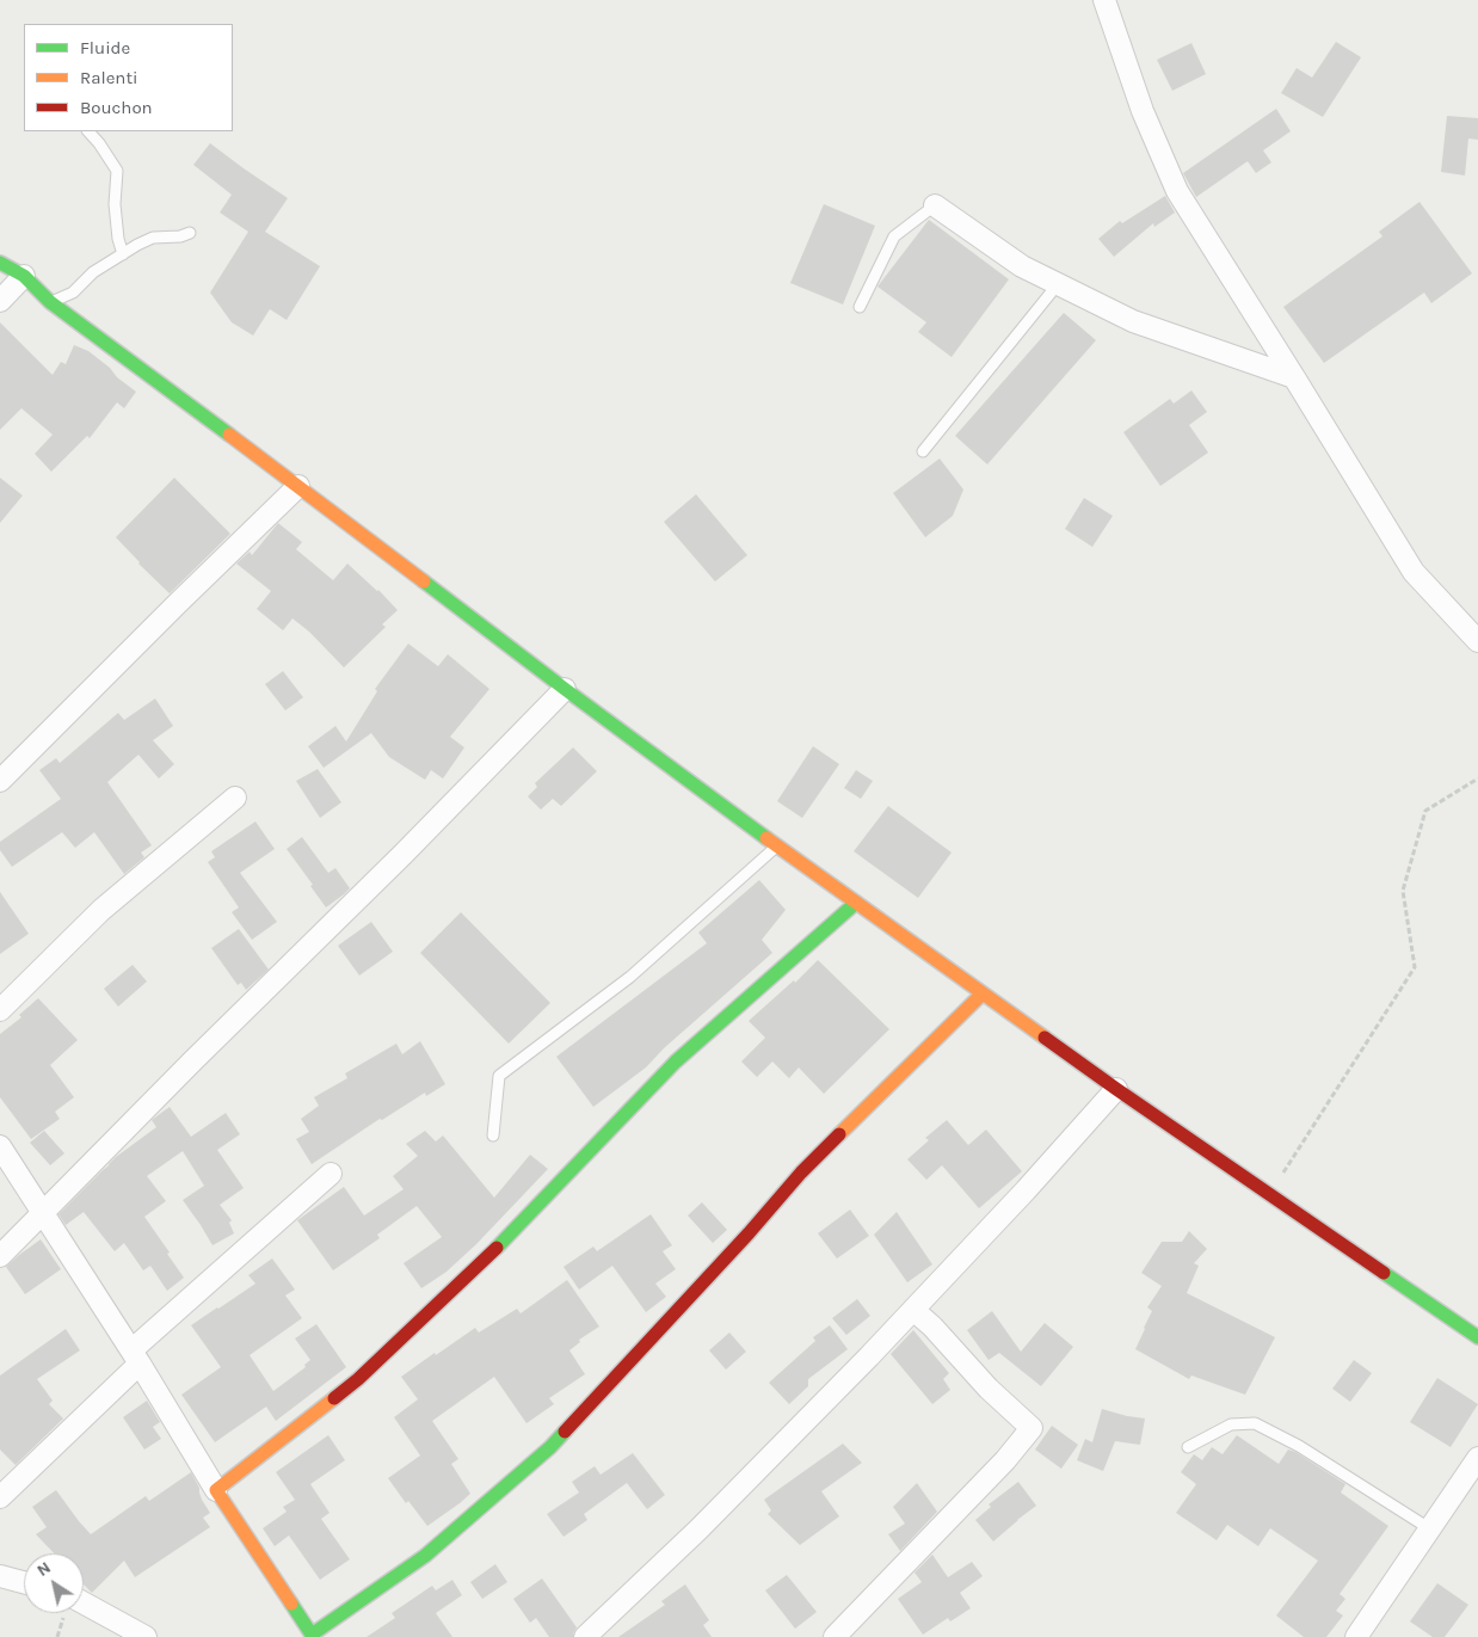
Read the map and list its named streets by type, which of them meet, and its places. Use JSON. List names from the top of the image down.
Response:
{
  "legend": ["Fluide", "Ralenti", "Bouchon"],
  "north": "top left"
}
